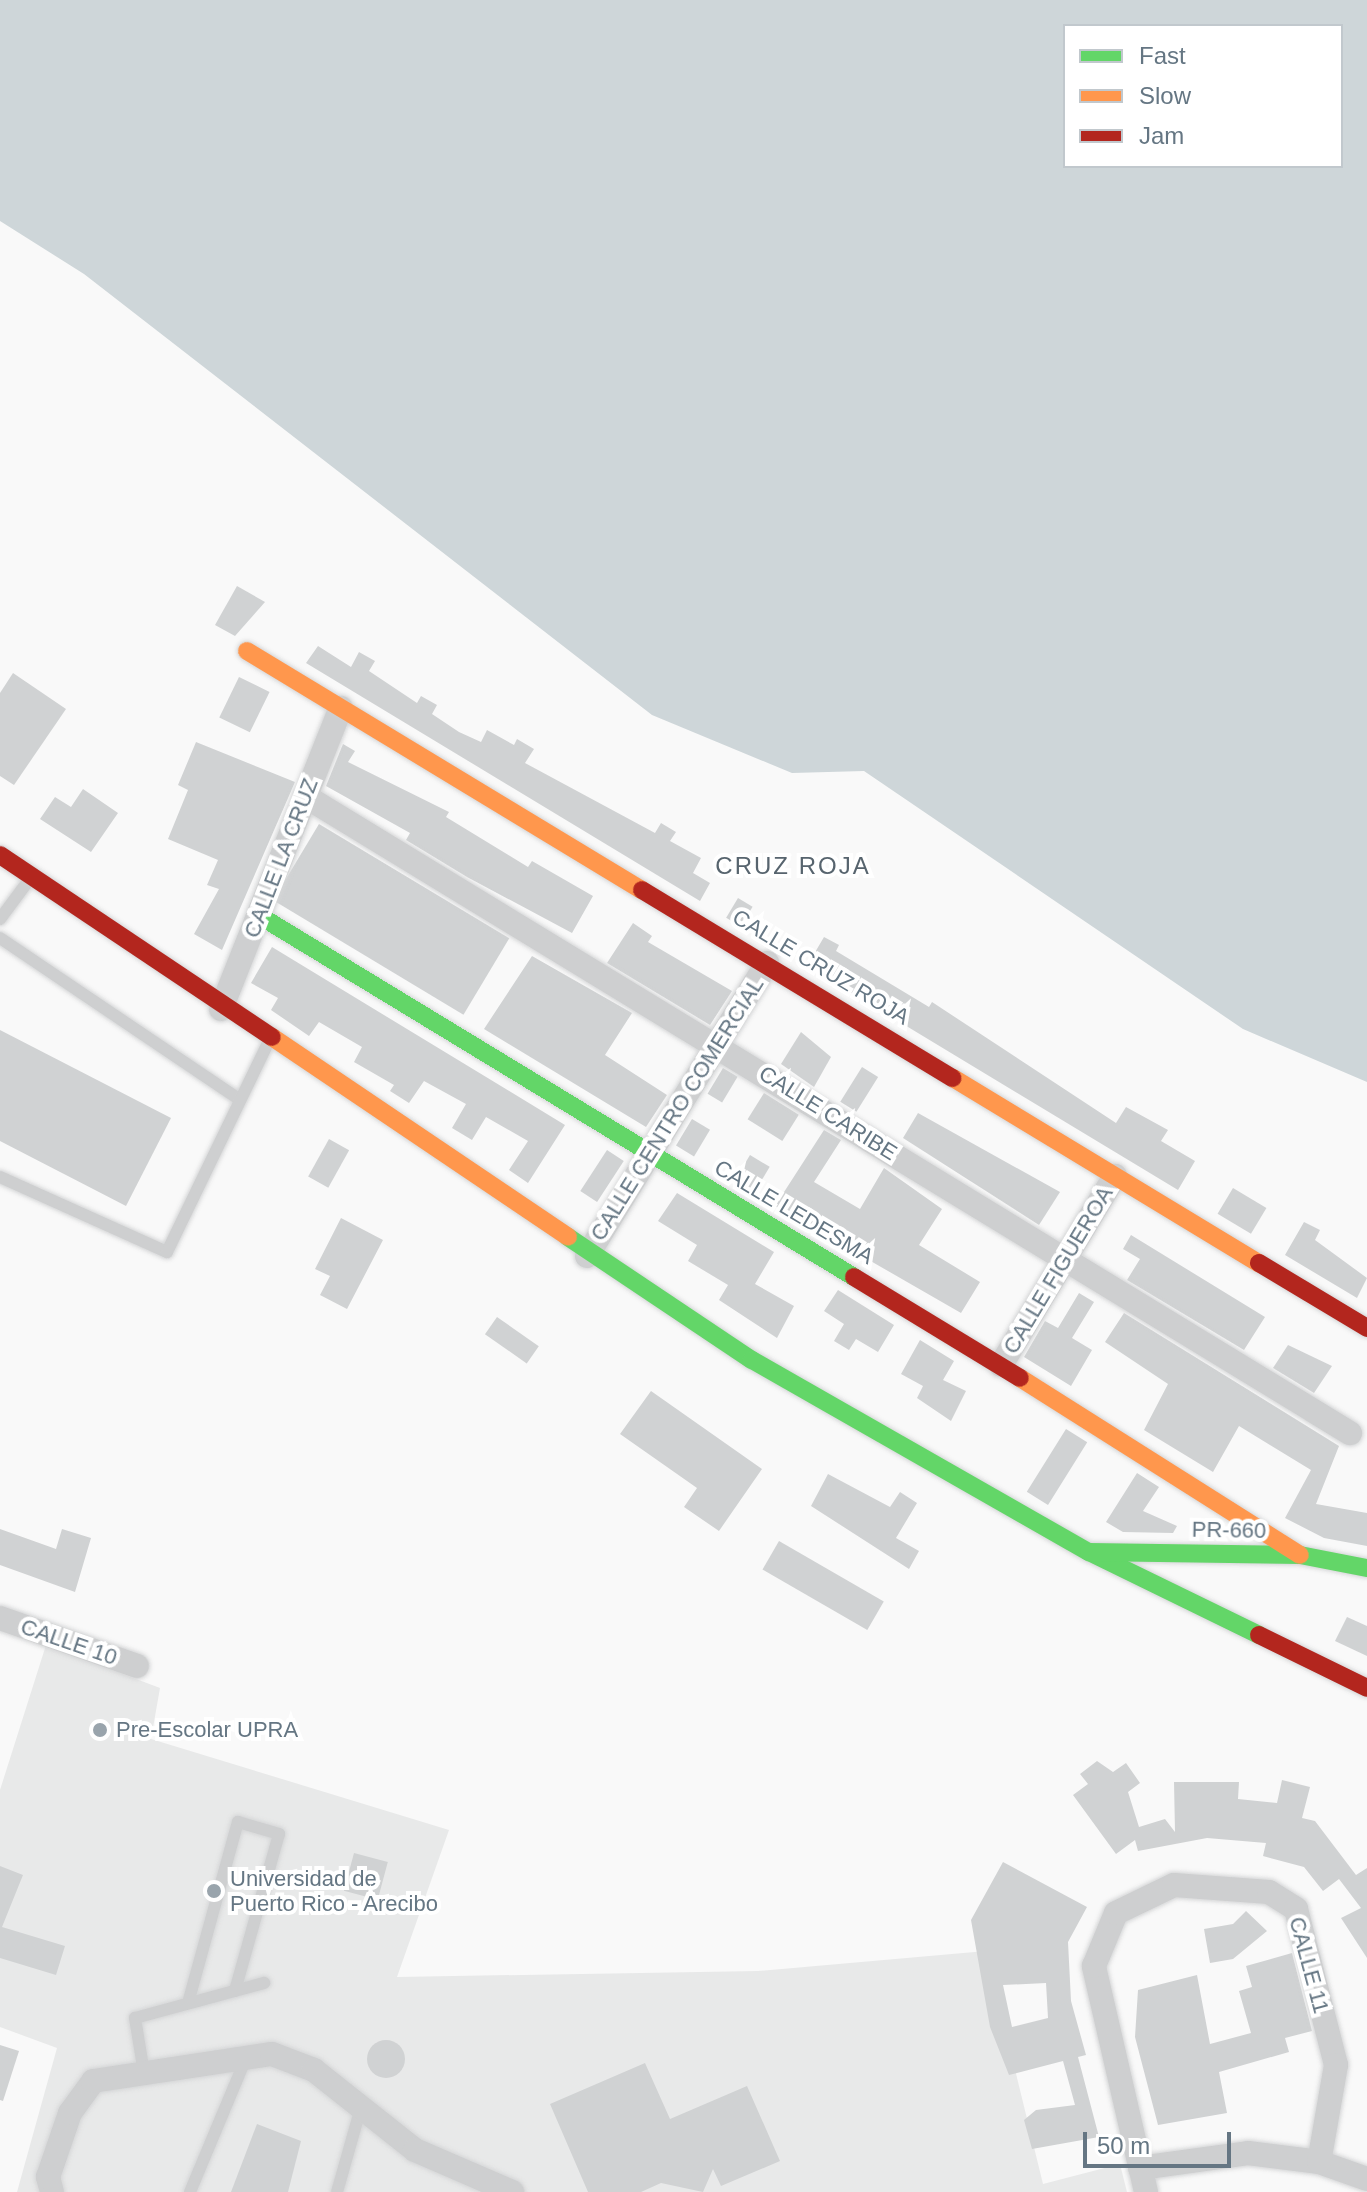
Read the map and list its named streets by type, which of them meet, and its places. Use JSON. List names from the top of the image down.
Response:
{
  "streets": {
    "street": [
      "CALLE LA CRUZ",
      "CALLE CRUZ ROJA",
      "CALLE CENTRO COMERCIAL",
      "CALLE CARIBE",
      "CALLE LEDESMA",
      "CALLE FIGUEROA",
      "PR-660",
      "CALLE 10",
      "CALLE 11"
    ]
  },
  "crossings": [
    ["CALLE LA CRUZ", "CALLE CRUZ ROJA"],
    ["CALLE LA CRUZ", "CALLE CARIBE"],
    ["CALLE LA CRUZ", "CALLE LEDESMA"],
    ["CALLE CRUZ ROJA", "CALLE CENTRO COMERCIAL"],
    ["CALLE CRUZ ROJA", "CALLE FIGUEROA"],
    ["CALLE CENTRO COMERCIAL", "CALLE CARIBE"],
    ["CALLE CENTRO COMERCIAL", "CALLE LEDESMA"],
    ["CALLE CARIBE", "CALLE FIGUEROA"],
    ["CALLE LEDESMA", "CALLE FIGUEROA"],
    ["CALLE LEDESMA", "PR-660"]
  ],
  "districts": ["CRUZ ROJA"],
  "places": ["Pre-Escolar UPRA", "Universidad de Puerto Rico - Arecibo"],
  "legend": ["Fast", "Slow", "Jam"],
  "scale_bar": "50 m"
}
